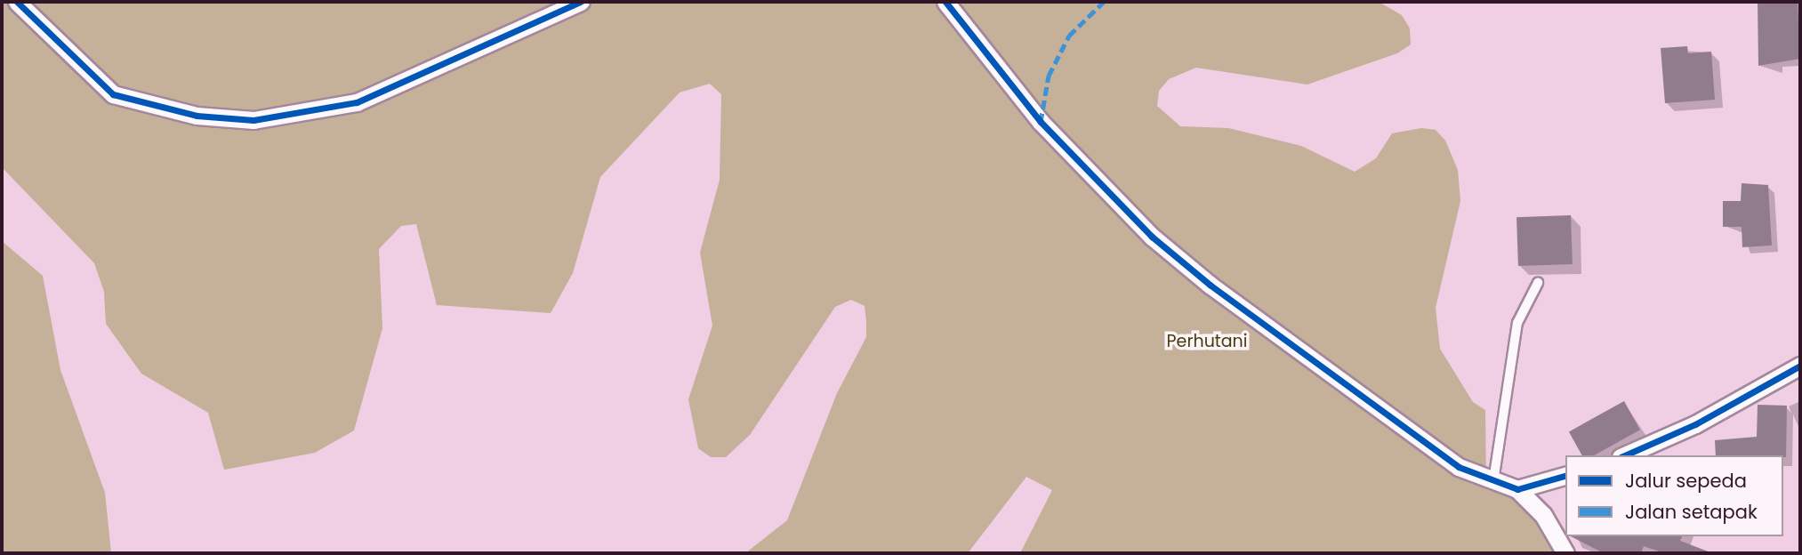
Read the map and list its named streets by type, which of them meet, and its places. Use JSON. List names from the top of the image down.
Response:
{
  "parks": ["Perhutani"],
  "legend": ["Jalur sepeda", "Jalan setapak"]
}
